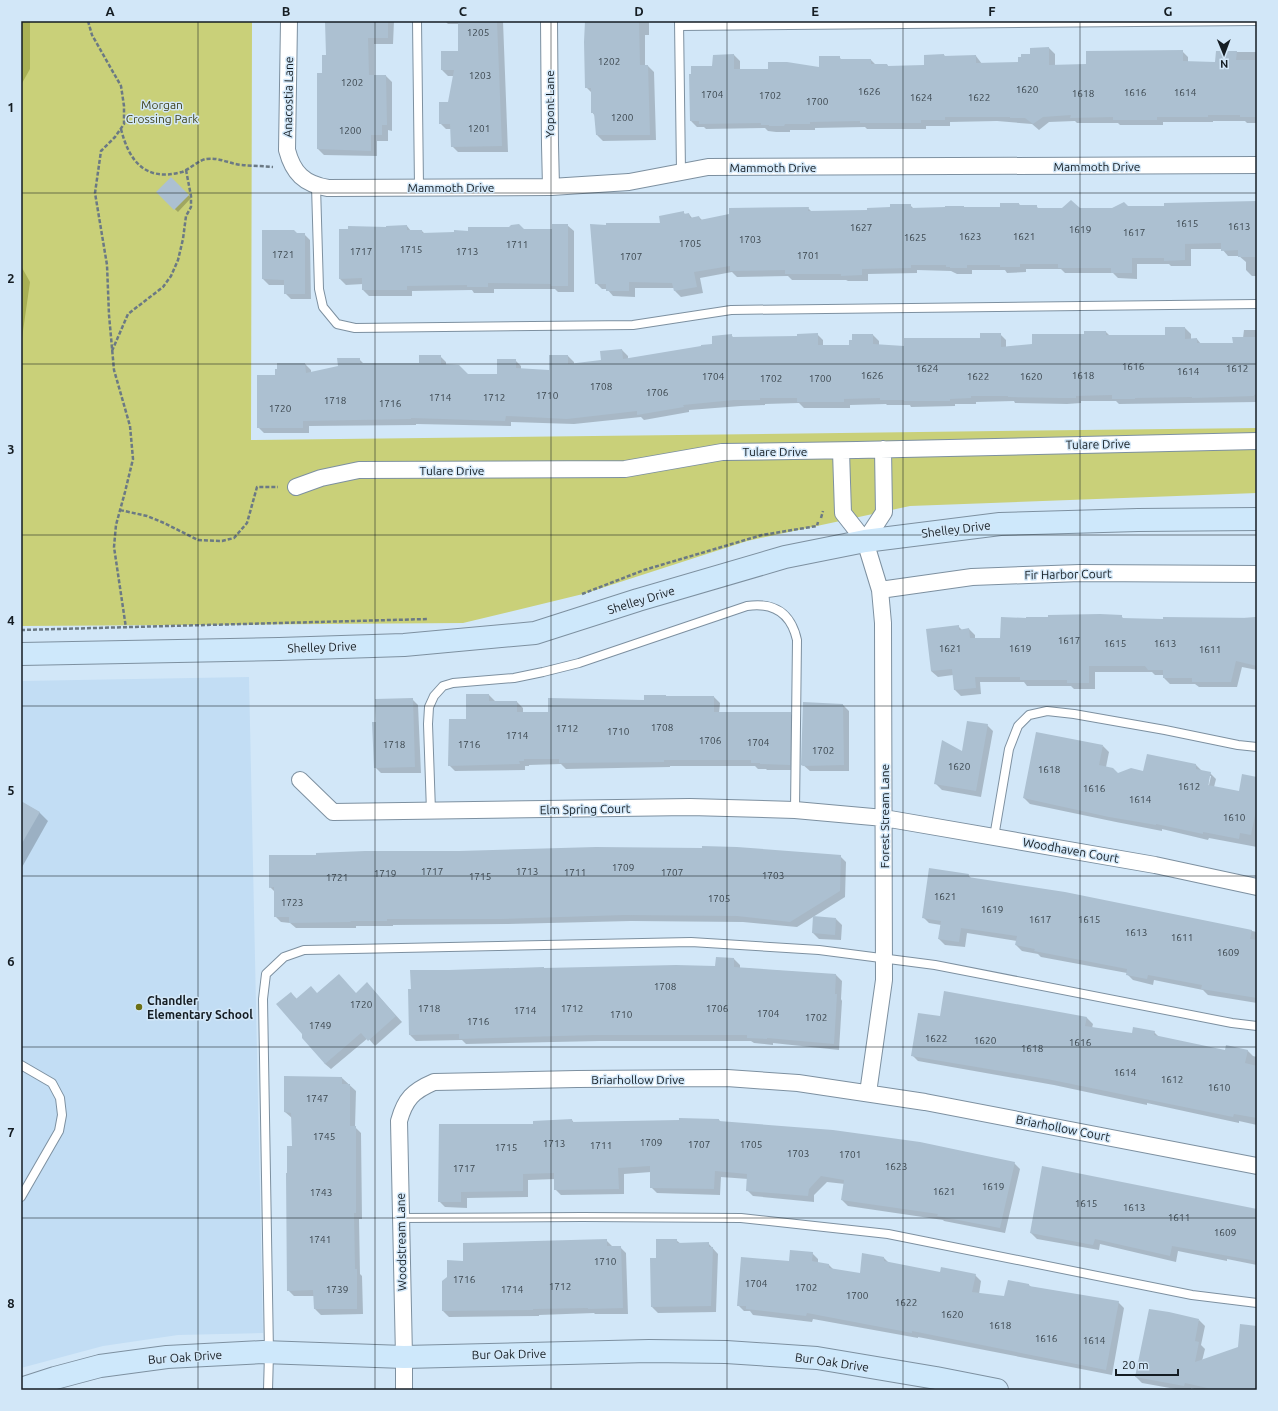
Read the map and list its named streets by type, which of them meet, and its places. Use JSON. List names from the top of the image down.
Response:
{
  "streets": {
    "street": [
      "Anacostia Lane",
      "Yopont Lane",
      "Mammoth Drive",
      "Tulare Drive",
      "Shelley Drive",
      "Fir Harbor Court",
      "Elm Spring Court",
      "Forest Stream Lane",
      "Woodhaven Court",
      "Briarhollow Drive",
      "Briarhollow Court",
      "Woodstream Lane",
      "Bur Oak Drive"
    ]
  },
  "crossings": [
    ["Anacostia Lane", "Mammoth Drive"],
    ["Yopont Lane", "Mammoth Drive"],
    ["Tulare Drive", "Forest Stream Lane"],
    ["Shelley Drive", "Forest Stream Lane"],
    ["Fir Harbor Court", "Forest Stream Lane"],
    ["Elm Spring Court", "Forest Stream Lane"],
    ["Elm Spring Court", "Woodhaven Court"],
    ["Forest Stream Lane", "Woodhaven Court"],
    ["Forest Stream Lane", "Briarhollow Drive"],
    ["Forest Stream Lane", "Briarhollow Court"],
    ["Briarhollow Drive", "Briarhollow Court"],
    ["Briarhollow Drive", "Woodstream Lane"],
    ["Woodstream Lane", "Bur Oak Drive"]
  ],
  "parks": ["Morgan Crossing Park"],
  "places": ["Chandler Elementary School"],
  "house_numbers": [
    "1205",
    "1202",
    "1203",
    "1202",
    "1620",
    "1626",
    "1616",
    "1614",
    "1618",
    "1704",
    "1702",
    "1624",
    "1622",
    "1700",
    "1200",
    "1201",
    "1200",
    "1615",
    "1613",
    "1627",
    "1619",
    "1617",
    "1623",
    "1621",
    "1625",
    "1703",
    "1705",
    "1711",
    "1715",
    "1717",
    "1713",
    "1721",
    "1701",
    "1707",
    "1616",
    "1624",
    "1612",
    "1614",
    "1626",
    "1618",
    "1704",
    "1622",
    "1620",
    "1702",
    "1700",
    "1708",
    "1706",
    "1710",
    "1714",
    "1712",
    "1718",
    "1716",
    "1720",
    "1617",
    "1615",
    "1613",
    "1621",
    "1619",
    "1611",
    "1708",
    "1712",
    "1710",
    "1714",
    "1706",
    "1704",
    "1718",
    "1716",
    "1702",
    "1620",
    "1618",
    "1612",
    "1616",
    "1614",
    "1610",
    "1709",
    "1717",
    "1713",
    "1711",
    "1707",
    "1719",
    "1703",
    "1715",
    "1721",
    "1621",
    "1705",
    "1723",
    "1619",
    "1617",
    "1615",
    "1613",
    "1611",
    "1609",
    "1708",
    "1720",
    "1718",
    "1712",
    "1706",
    "1714",
    "1704",
    "1710",
    "1702",
    "1716",
    "1749",
    "1622",
    "1620",
    "1616",
    "1618",
    "1614",
    "1612",
    "1610",
    "1747",
    "1745",
    "1709",
    "1713",
    "1707",
    "1705",
    "1711",
    "1715",
    "1703",
    "1701",
    "1623",
    "1717",
    "1619",
    "1621",
    "1743",
    "1615",
    "1613",
    "1611",
    "1609",
    "1741",
    "1710",
    "1716",
    "1704",
    "1712",
    "1702",
    "1739",
    "1714",
    "1700",
    "1622",
    "1620",
    "1618",
    "1616",
    "1614"
  ],
  "scale_bar": "20 m",
  "north": "bottom",
  "grid": {
    "columns": [
      "A",
      "B",
      "C",
      "D",
      "E",
      "F",
      "G"
    ],
    "rows": [
      "1",
      "2",
      "3",
      "4",
      "5",
      "6",
      "7",
      "8"
    ]
  }
}
